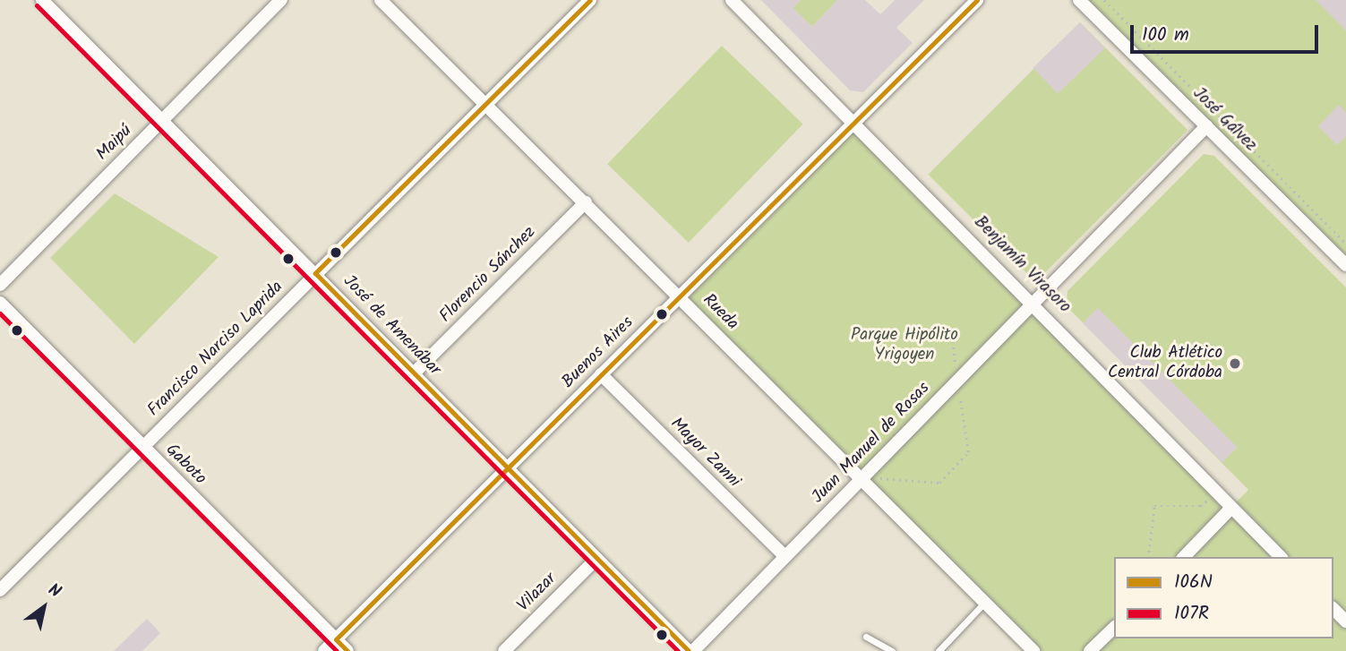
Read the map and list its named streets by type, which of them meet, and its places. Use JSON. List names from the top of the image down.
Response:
{
  "streets": {
    "street": [
      "José Gálvez",
      "Maipú",
      "Benjamín Virasoro",
      "Florencio Sánchez",
      "Rueda",
      "José de Amenábar",
      "Francisco Narciso Laprida",
      "Buenos Aires",
      "Juan Manuel de Rosas",
      "Mayor Zanni",
      "Gaboto",
      "Vilazar"
    ]
  },
  "crossings": [
    ["José Gálvez", "Juan Manuel de Rosas"],
    ["Maipú", "José de Amenábar"],
    ["Benjamín Virasoro", "Buenos Aires"],
    ["Benjamín Virasoro", "Juan Manuel de Rosas"],
    ["Florencio Sánchez", "Rueda"],
    ["Florencio Sánchez", "José de Amenábar"],
    ["Rueda", "Francisco Narciso Laprida"],
    ["Rueda", "Buenos Aires"],
    ["Rueda", "Juan Manuel de Rosas"],
    ["José de Amenábar", "Francisco Narciso Laprida"],
    ["José de Amenábar", "Buenos Aires"],
    ["José de Amenábar", "Vilazar"],
    ["Francisco Narciso Laprida", "Gaboto"],
    ["Buenos Aires", "Mayor Zanni"],
    ["Buenos Aires", "Gaboto"],
    ["Juan Manuel de Rosas", "Mayor Zanni"]
  ],
  "parks": ["Parque Hipólito Yrigoyen"],
  "places": ["Club Atlético Central Córdoba"],
  "lines": ["transit line 106N", "transit line 107R"],
  "legend": ["106N", "107R"],
  "scale_bar": "100 m",
  "north": "top right"
}
